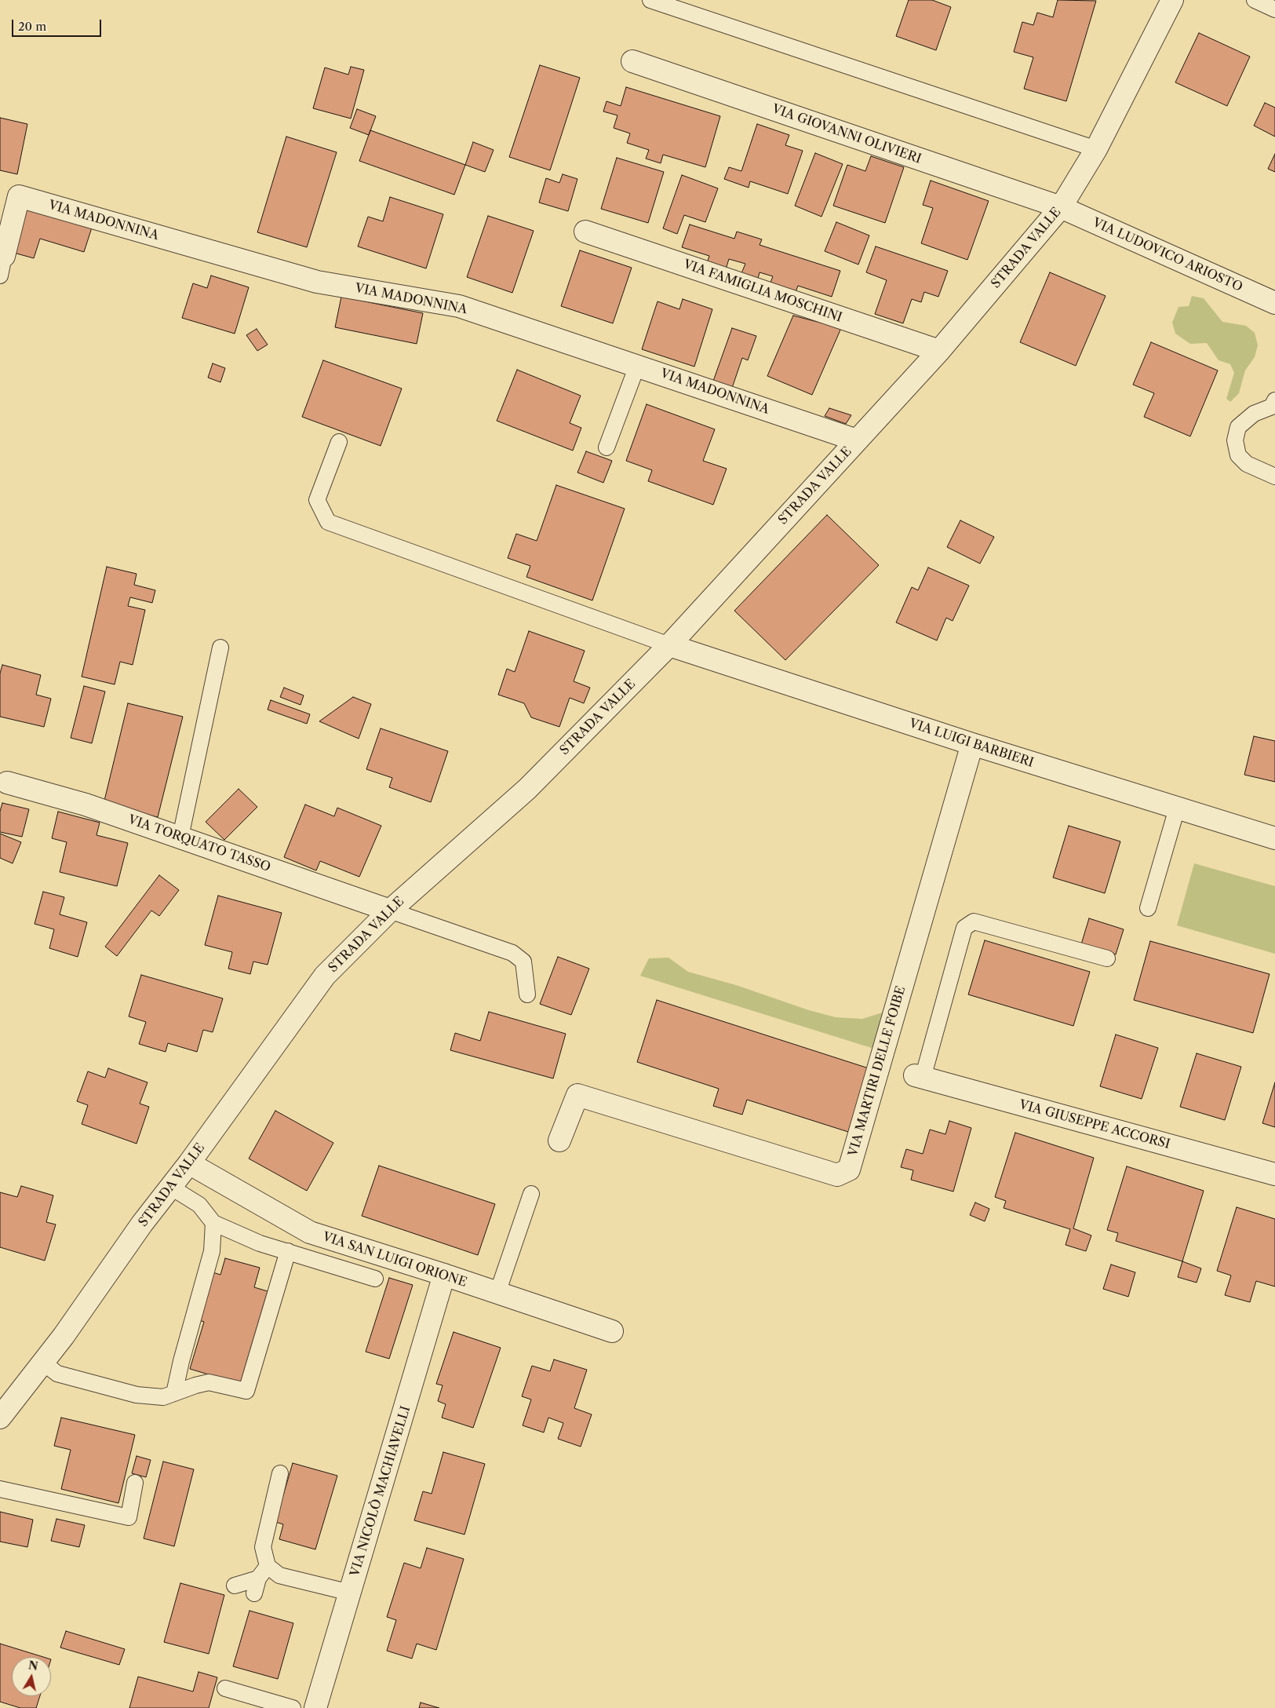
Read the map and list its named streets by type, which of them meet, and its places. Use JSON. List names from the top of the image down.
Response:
{
  "streets": {
    "street": [
      "VIA GIOVANNI OLIVIERI",
      "VIA MADONNINA",
      "STRADA VALLE",
      "VIA LUDOVICO ARIOSTO",
      "VIA FAMIGLIA MOSCHINI",
      "VIA LUIGI BARBIERI",
      "VIA TORQUATO TASSO",
      "VIA MARTIRI DELLE FOIBE",
      "VIA GIUSEPPE ACCORSI",
      "VIA SAN LUIGI ORIONE",
      "VIA NICOLÒ MACHIAVELLI"
    ]
  },
  "crossings": [
    ["VIA GIOVANNI OLIVIERI", "STRADA VALLE"],
    ["VIA GIOVANNI OLIVIERI", "VIA LUDOVICO ARIOSTO"],
    ["VIA MADONNINA", "STRADA VALLE"],
    ["STRADA VALLE", "VIA LUDOVICO ARIOSTO"],
    ["STRADA VALLE", "VIA FAMIGLIA MOSCHINI"],
    ["STRADA VALLE", "VIA LUIGI BARBIERI"],
    ["STRADA VALLE", "VIA TORQUATO TASSO"],
    ["STRADA VALLE", "VIA SAN LUIGI ORIONE"],
    ["VIA LUIGI BARBIERI", "VIA MARTIRI DELLE FOIBE"],
    ["VIA SAN LUIGI ORIONE", "VIA NICOLÒ MACHIAVELLI"]
  ],
  "scale_bar": "20 m",
  "north": "top"
}
